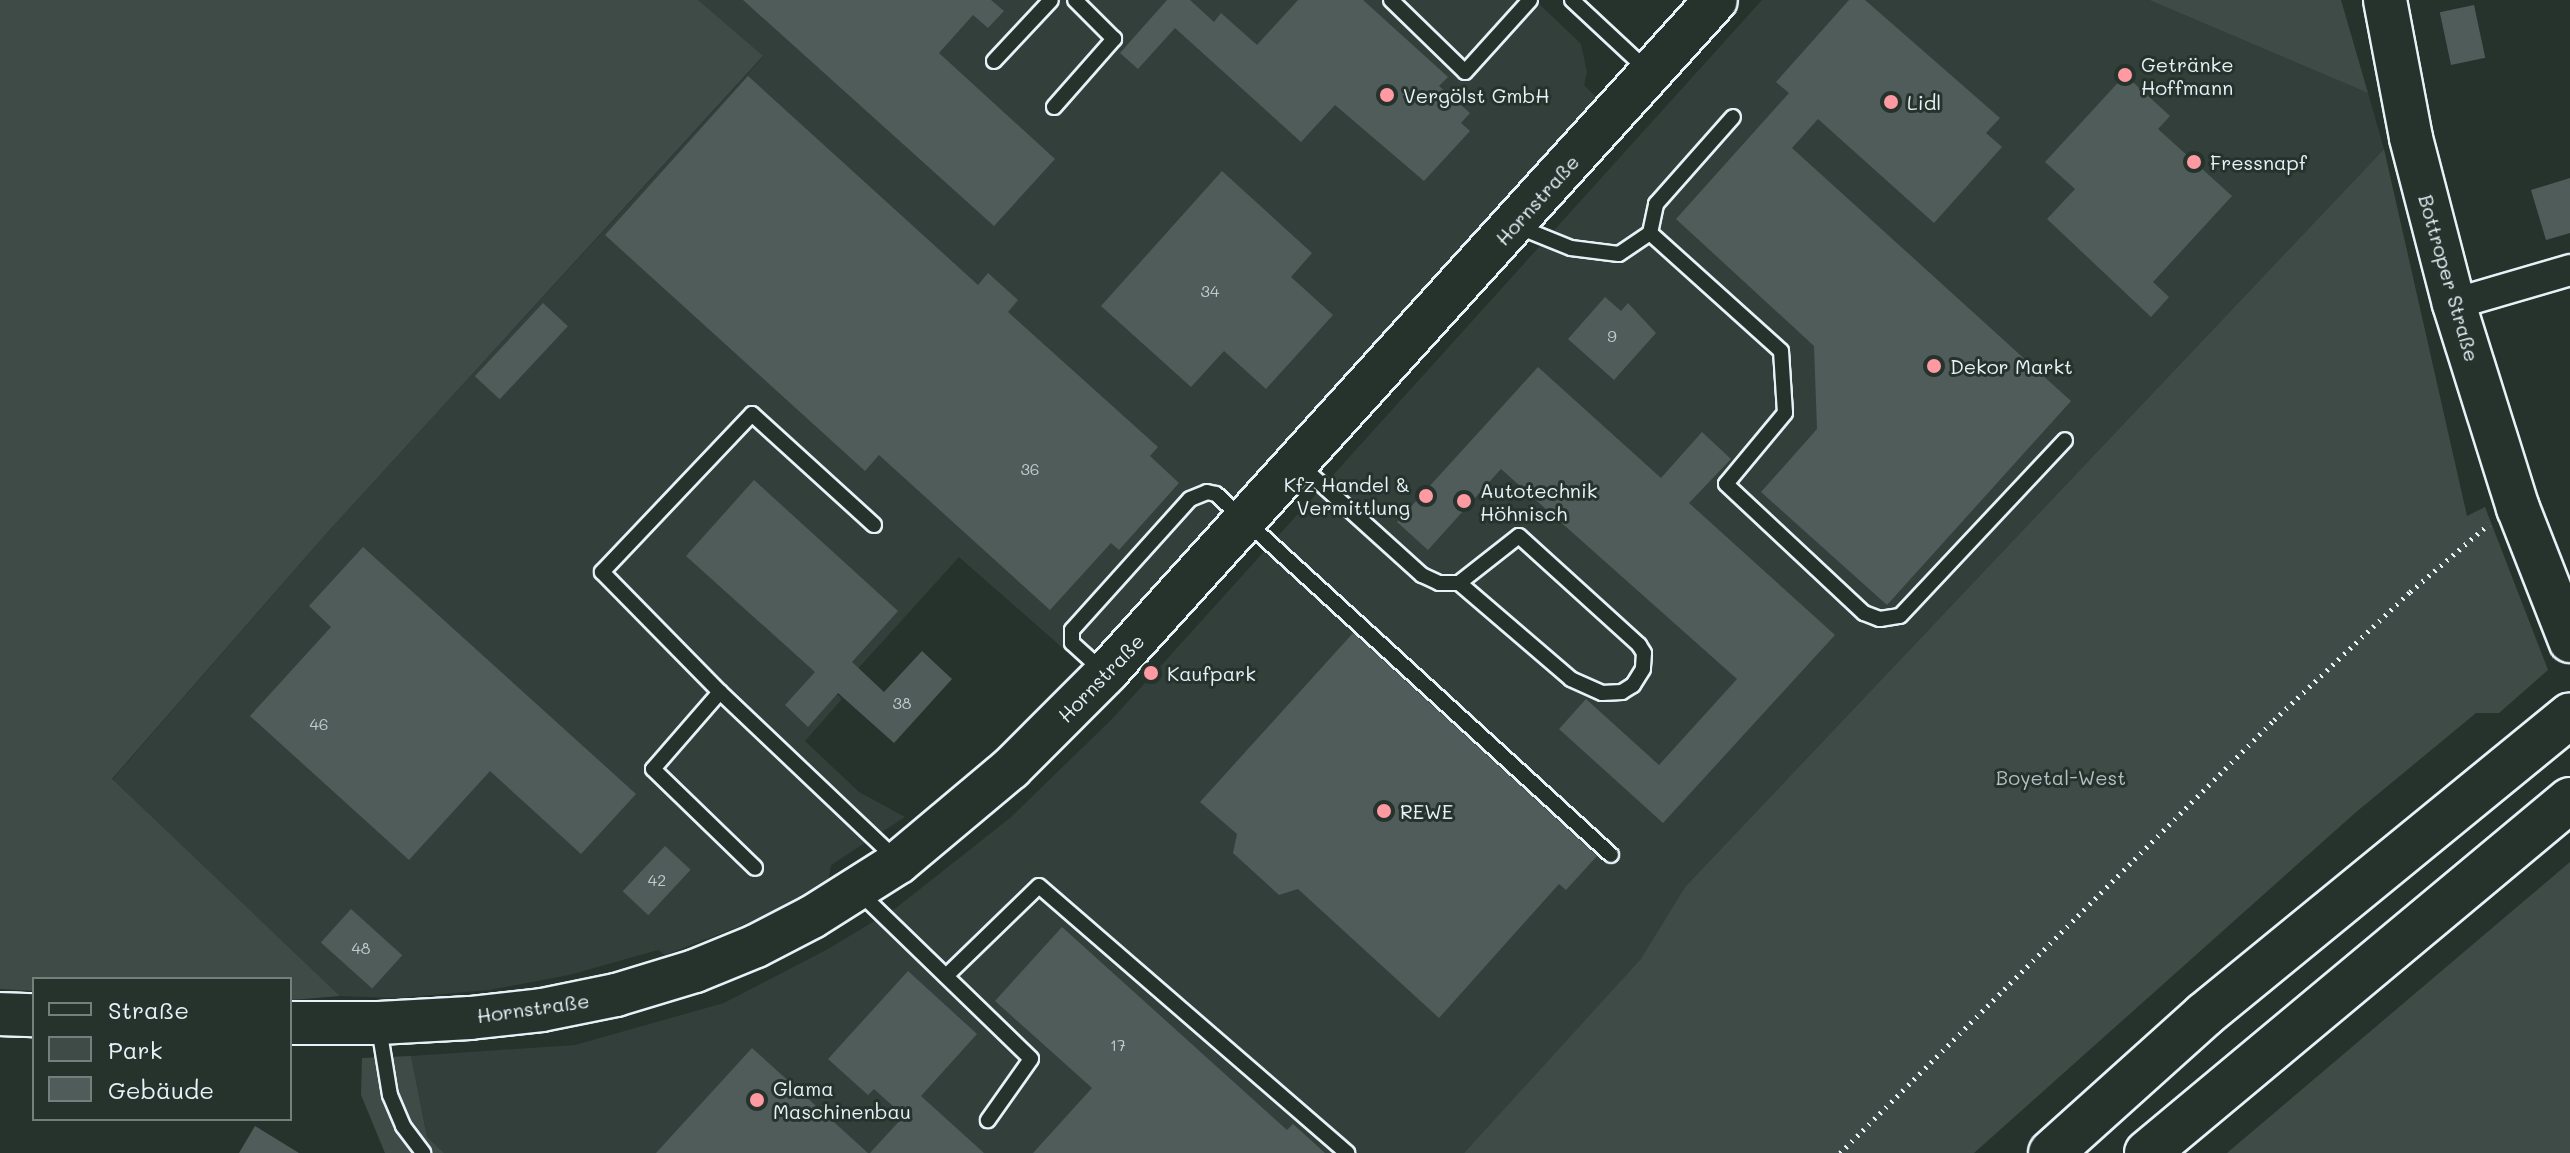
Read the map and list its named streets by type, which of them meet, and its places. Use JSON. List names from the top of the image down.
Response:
{
  "streets": {
    "street": ["Hornstraße", "Bottroper Straße"]
  },
  "parks": ["Boyetal-West"],
  "places": [
    "Getränke Hoffmann",
    "Vergölst GmbH",
    "Lidl",
    "Fressnapf",
    "Dekor Markt",
    "Kfz Handel & Vermittlung",
    "Autotechnik Höhnisch",
    "Kaufpark",
    "REWE",
    "Glama Maschinenbau"
  ],
  "house_numbers": [
    "34",
    "9",
    "36",
    "38",
    "46",
    "42",
    "48",
    "17"
  ],
  "legend": ["Straße", "Park", "Gebäude"]
}
